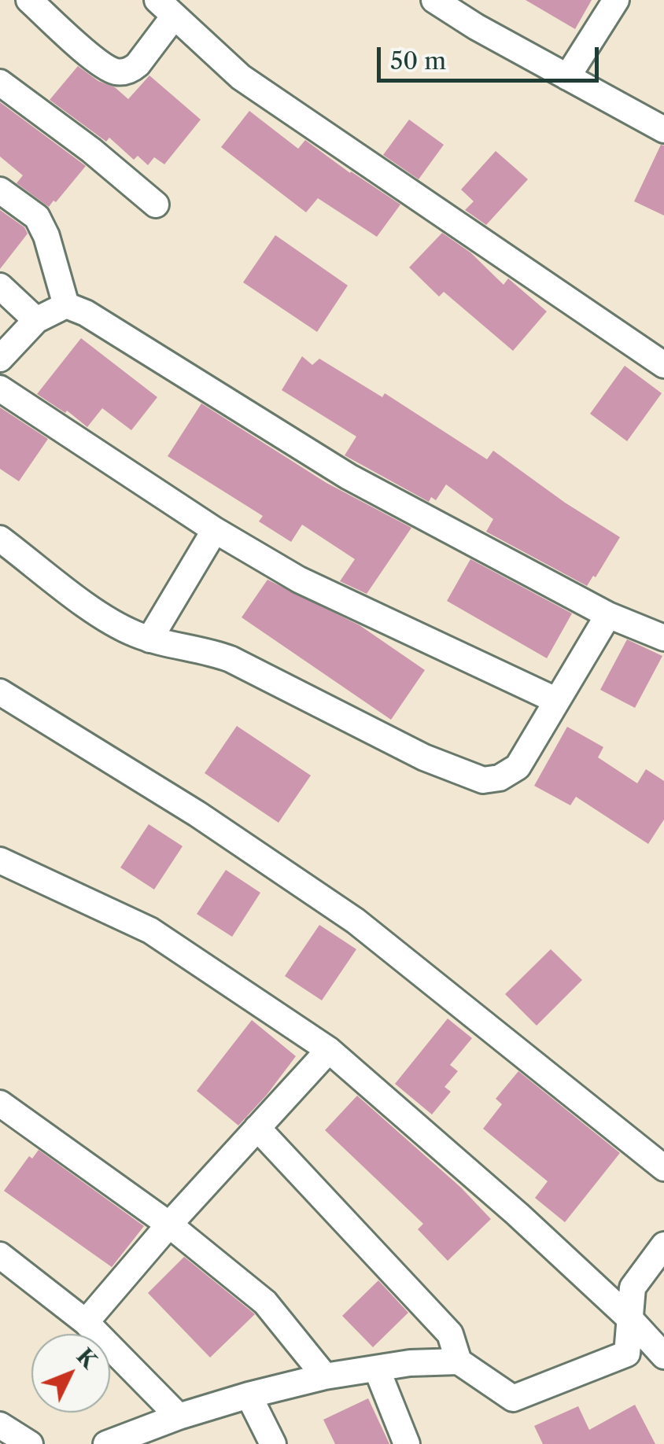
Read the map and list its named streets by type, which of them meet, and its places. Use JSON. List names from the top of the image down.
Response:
{
  "scale_bar": "50 m",
  "north": "top right"
}
